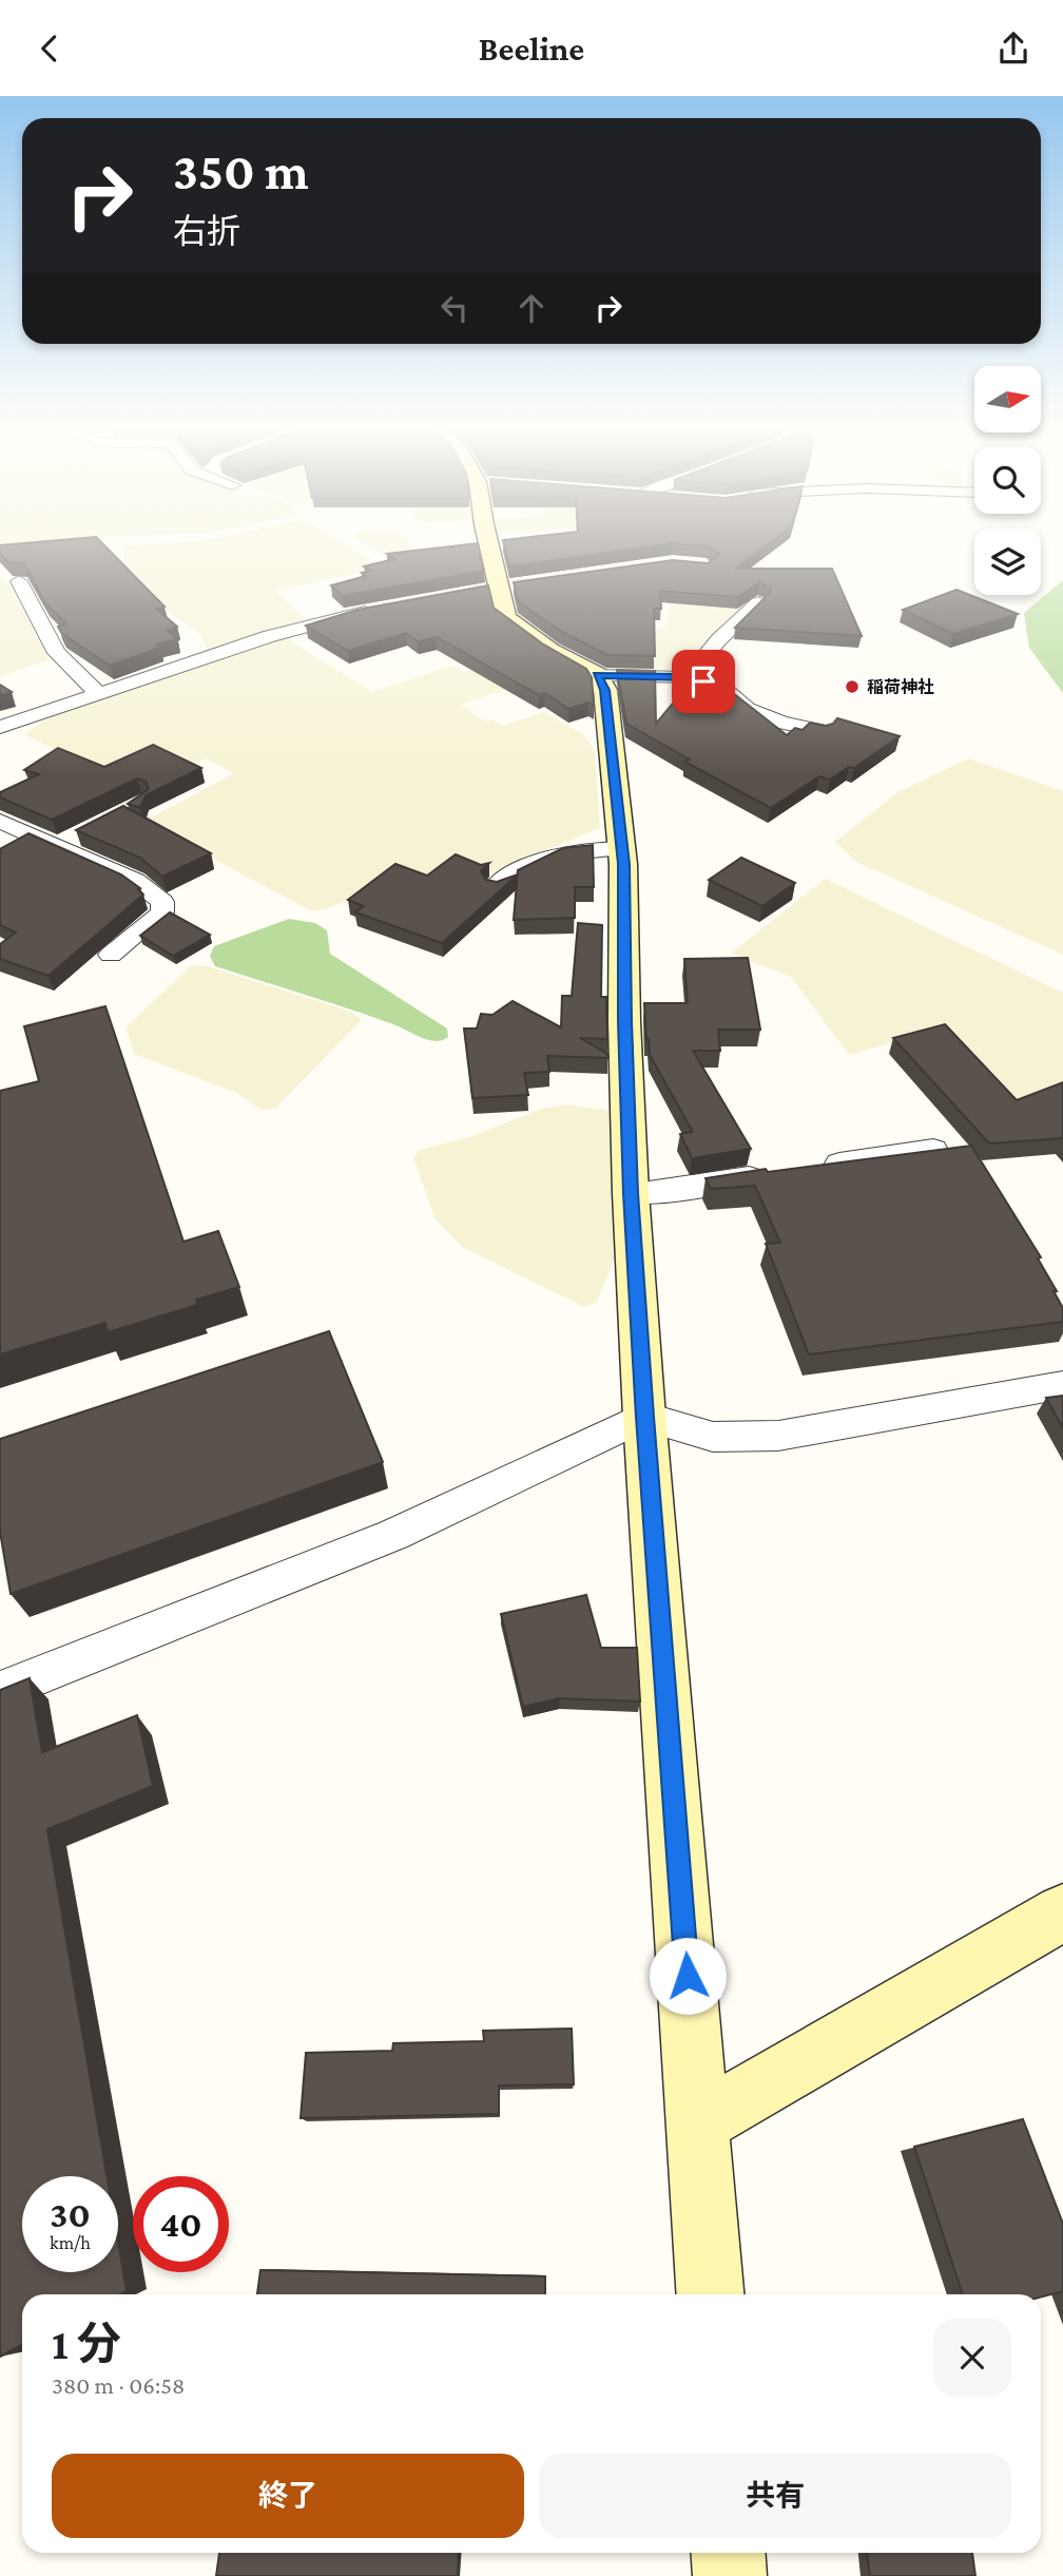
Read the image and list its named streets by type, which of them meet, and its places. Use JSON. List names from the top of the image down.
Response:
{
  "places": ["稲荷神社"],
  "north": "right",
  "page": {
    "header": "Beeline",
    "turn": ["350 m", "右折"],
    "speed": "30 km/h",
    "limit": "40",
    "heading": ["1 分", "380 m · 06:58"],
    "buttons": ["終了", "共有"]
  }
}
